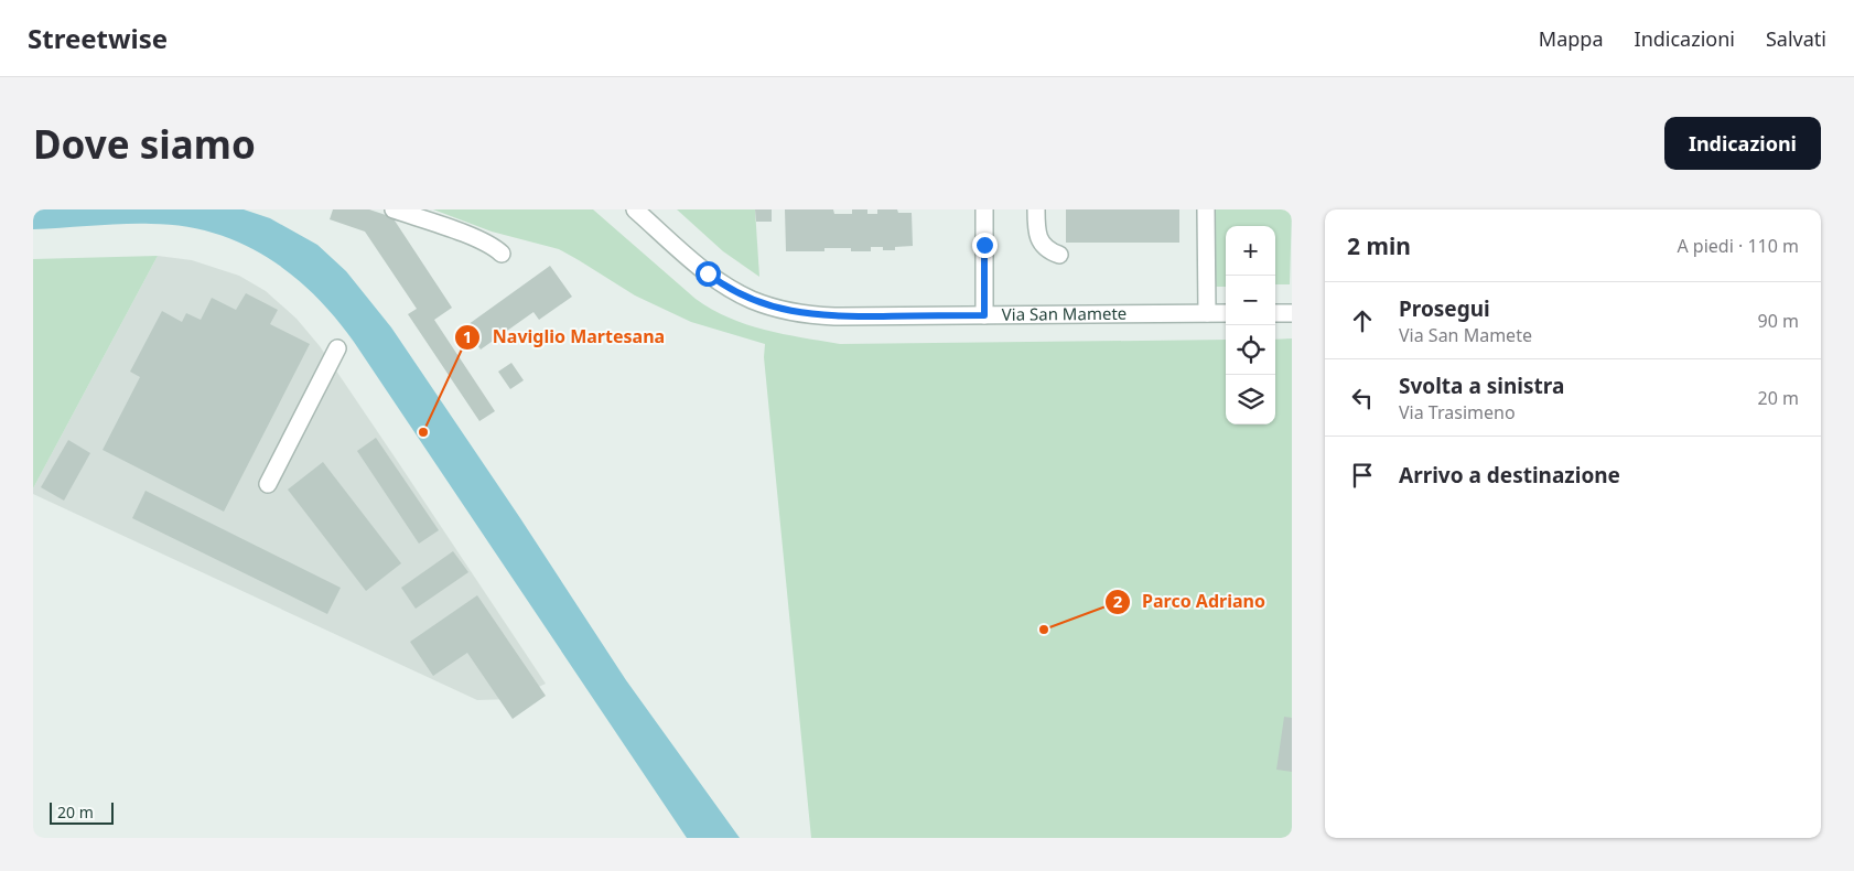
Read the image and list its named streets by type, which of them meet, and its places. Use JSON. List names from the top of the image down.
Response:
{
  "streets": {
    "street": ["Via San Mamete"]
  },
  "places": ["Naviglio Martesana", "Parco Adriano"],
  "scale_bar": "20 m",
  "page": {
    "header": "Streetwise",
    "nav": ["Mappa", "Indicazioni", "Salvati"],
    "buttons": "Indicazioni",
    "title": "Dove siamo",
    "heading": ["2 min", "A piedi · 110 m"],
    "map_buttons": ["+", "−"],
    "list": [
      ["Prosegui", "Via San Mamete", "90 m"],
      ["Svolta a sinistra", "Via Trasimeno", "20 m"],
      "Arrivo a destinazione"
    ],
    "scale": "20 m"
  }
}
